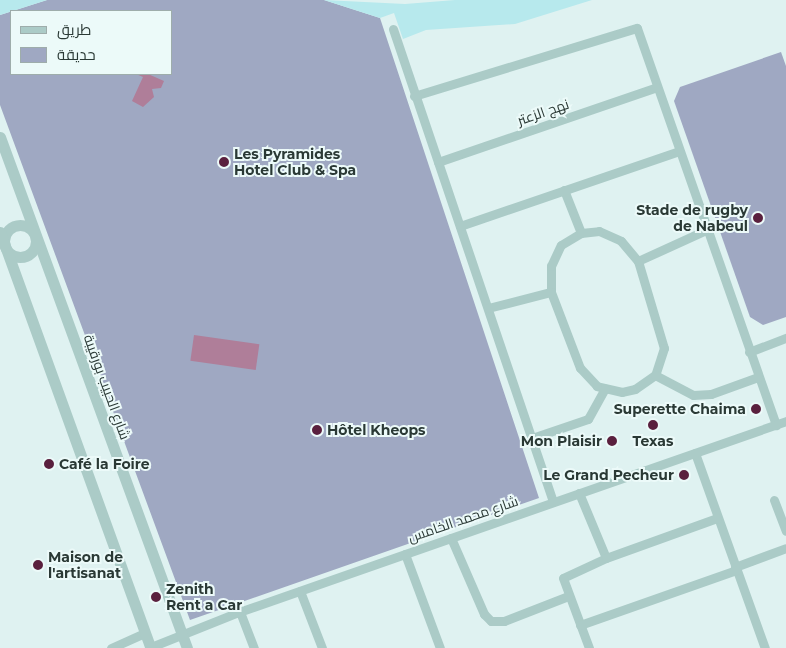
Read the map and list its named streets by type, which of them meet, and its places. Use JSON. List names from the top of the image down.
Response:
{
  "streets": {
    "street": ["نهج الزعتر", "شارع الحبيب بورقيبة", "شارع محمد الخامس"]
  },
  "crossings": [
    ["شارع الحبيب بورقيبة", "شارع محمد الخامس"]
  ],
  "places": [
    "Les Pyramides Hotel Club & Spa",
    "Stade de rugby de Nabeul",
    "Superette Chaima",
    "Texas",
    "Hôtel Kheops",
    "Mon Plaisir",
    "Café la Foire",
    "Le Grand Pecheur",
    "Maison de l'artisanat",
    "Zenith Rent a Car"
  ],
  "legend": ["طريق", "حديقة"]
}
